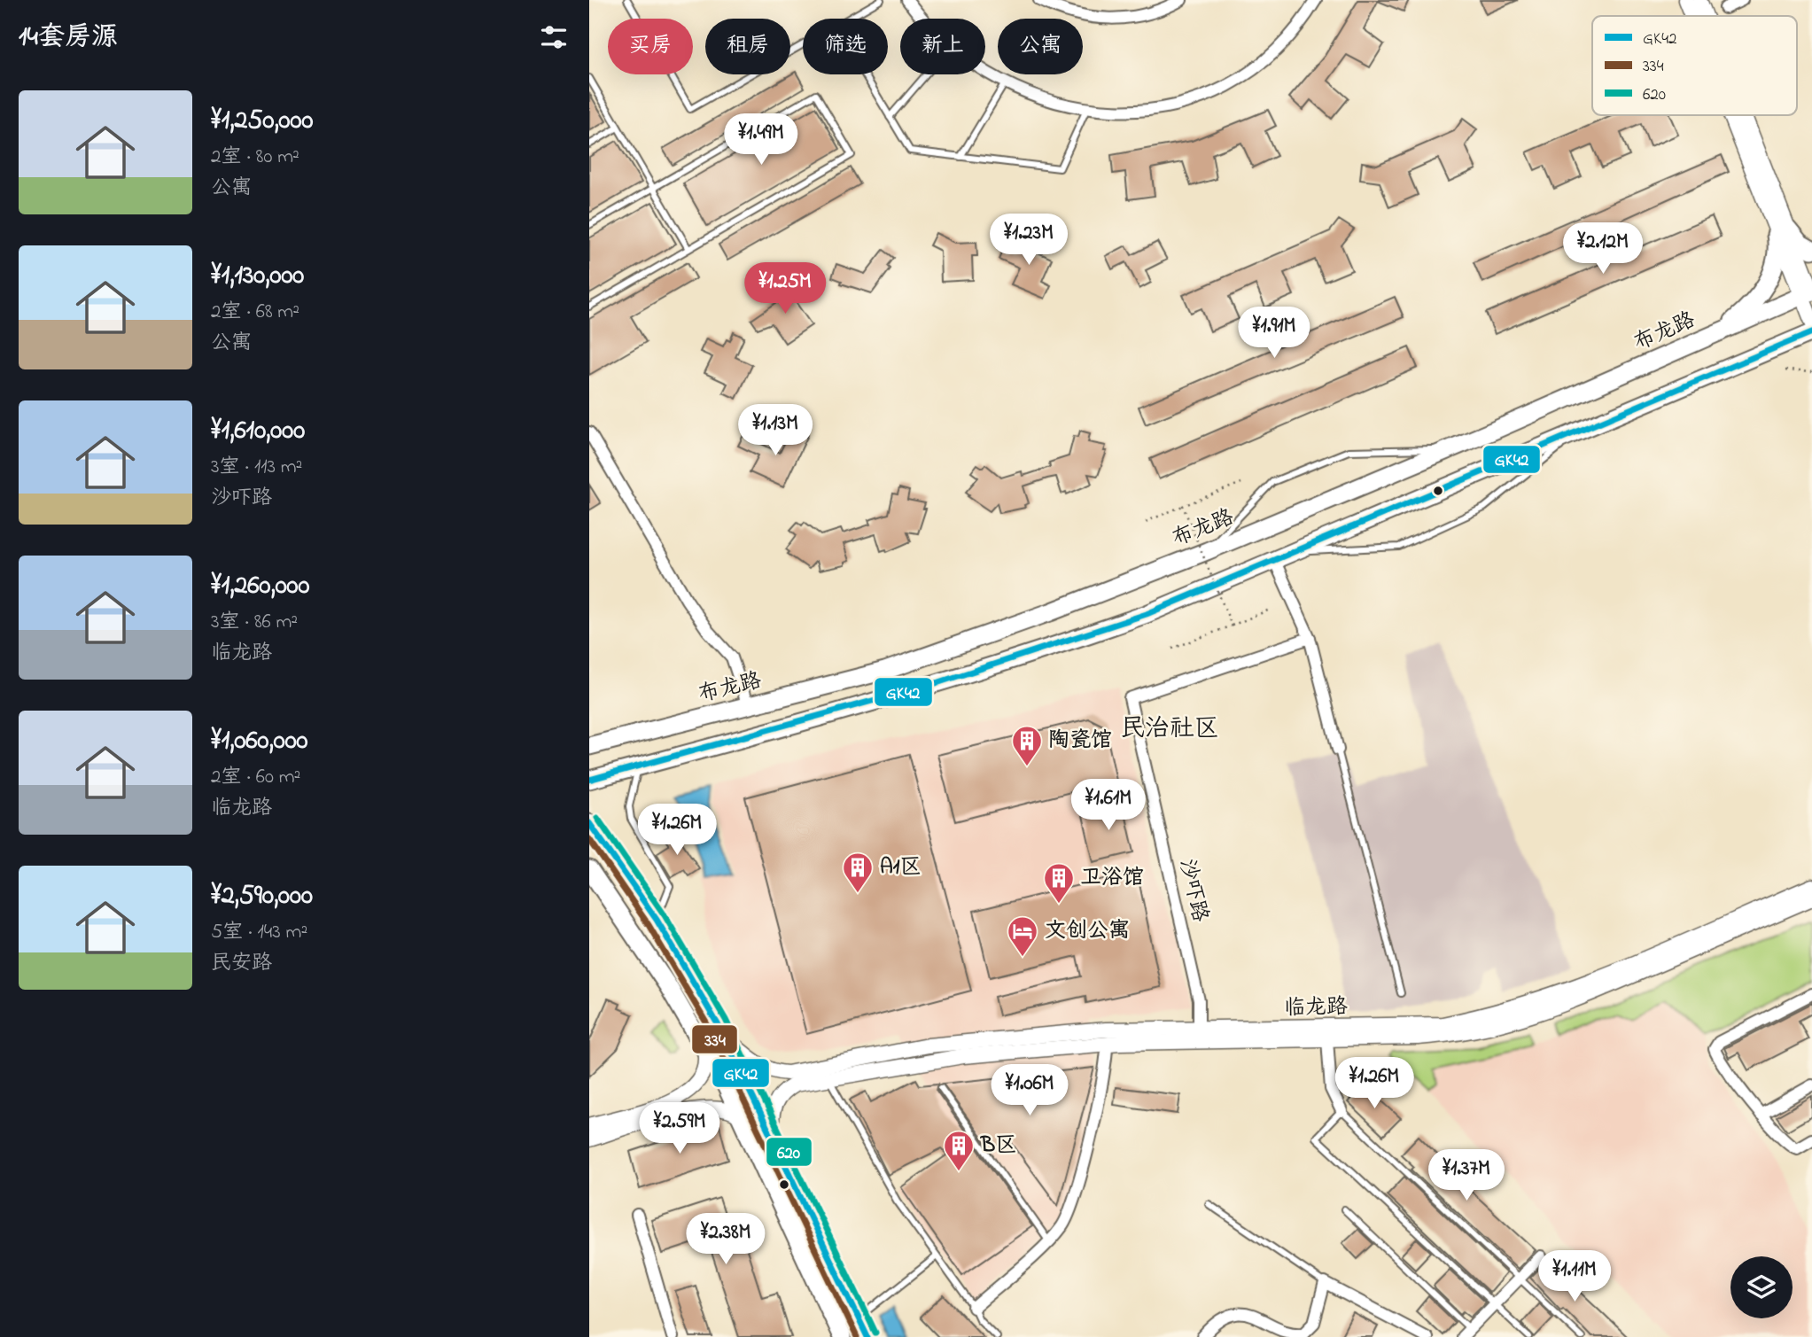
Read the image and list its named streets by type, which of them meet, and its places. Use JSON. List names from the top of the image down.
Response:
{
  "streets": {
    "main road": ["布龙路", "临龙路"],
    "street": ["沙吓路"]
  },
  "crossings": [
    ["沙吓路", "临龙路"]
  ],
  "districts": ["民治社区"],
  "places": {
    "building": [
      "陶瓷馆",
      "A1区",
      "卫浴馆",
      "B区"
    ],
    "hotel": ["文创公寓"]
  },
  "lines": ["transit line GK42", "transit line 620", "transit line 334"],
  "legend": ["GK42", "334", "620"],
  "page": {
    "heading": "14套房源",
    "chip": [
      "买房",
      "租房",
      "筛选",
      "新上",
      "公寓"
    ],
    "list": [
      {
        "name": "¥1,250,000",
        "note": "2室 · 80 m² · 公寓"
      },
      {
        "name": "¥1,130,000",
        "note": "2室 · 68 m² · 公寓"
      },
      {
        "name": "¥1,610,000",
        "note": "3室 · 113 m² · 沙吓路"
      },
      {
        "name": "¥1,260,000",
        "note": "3室 · 86 m² · 临龙路"
      },
      {
        "name": "¥1,060,000",
        "note": "2室 · 60 m² · 临龙路"
      },
      {
        "name": "¥2,590,000",
        "note": "5室 · 143 m² · 民安路"
      }
    ],
    "price": [
      "¥1.49M",
      "¥1.23M",
      "¥2.12M",
      "¥1.25M",
      "¥1.91M",
      "¥1.13M",
      "¥1.61M",
      "¥1.26M",
      "¥1.26M",
      "¥1.06M",
      "¥2.59M",
      "¥1.37M",
      "¥2.38M",
      "¥1.11M"
    ]
  }
}
